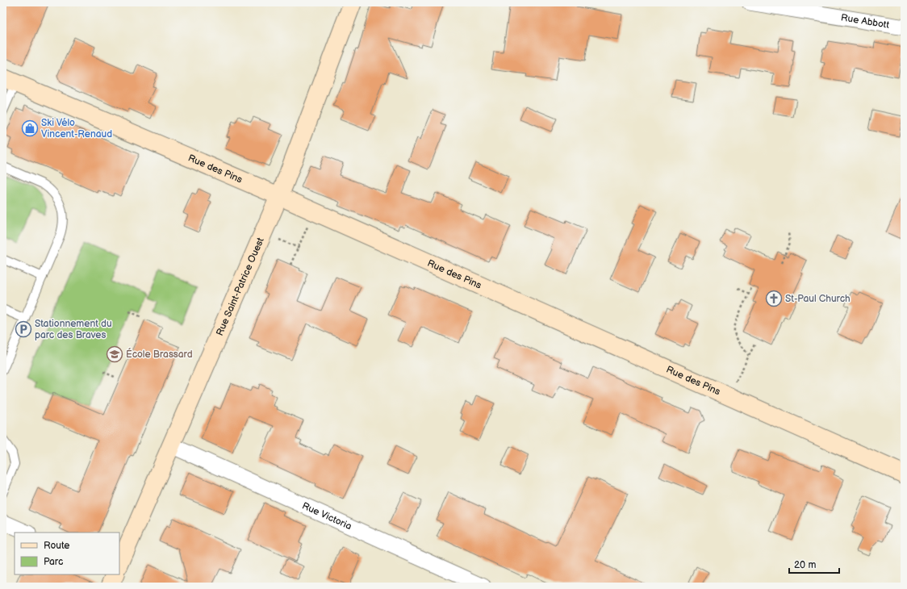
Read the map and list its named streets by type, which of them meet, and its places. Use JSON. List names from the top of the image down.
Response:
{
  "streets": {
    "street": [
      "Rue Abbott",
      "Rue des Pins",
      "Rue Saint-Patrice Ouest",
      "Rue Victoria"
    ]
  },
  "crossings": [
    ["Rue des Pins", "Rue Saint-Patrice Ouest"],
    ["Rue Saint-Patrice Ouest", "Rue Victoria"]
  ],
  "places": {
    "shop": ["Ski Vélo Vincent-Renaud"],
    "church": ["St-Paul Church"],
    "parking": ["Stationnement du parc des Braves"],
    "school or university": ["École Brassard"]
  },
  "legend": ["Route", "Parc"],
  "scale_bar": "20 m"
}
